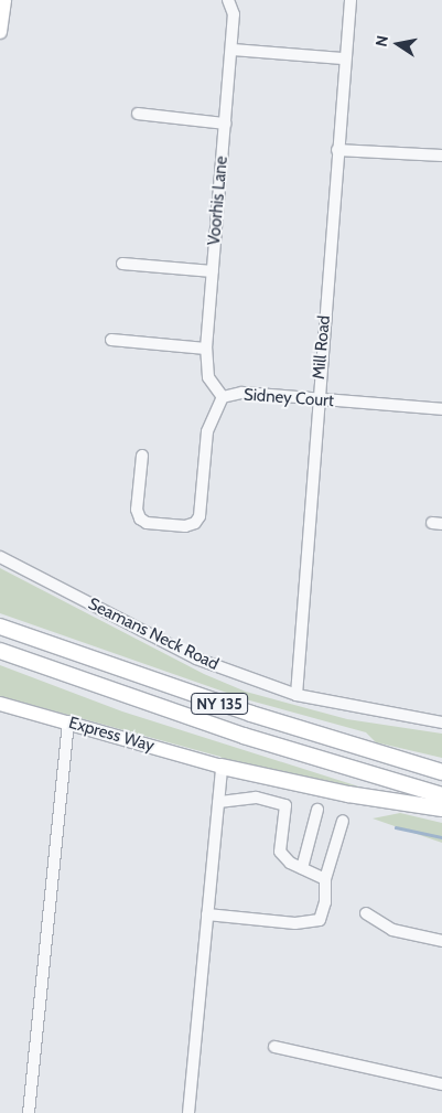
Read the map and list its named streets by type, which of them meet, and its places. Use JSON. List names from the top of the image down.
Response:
{
  "streets": {
    "highway": ["NY 135"],
    "main road": ["Express Way"],
    "street": [
      "Voorhis Lane",
      "Mill Road",
      "Sidney Court",
      "Seamans Neck Road"
    ]
  },
  "crossings": [
    ["Voorhis Lane", "Sidney Court"],
    ["Mill Road", "Sidney Court"],
    ["Mill Road", "Seamans Neck Road"]
  ],
  "north": "left"
}
